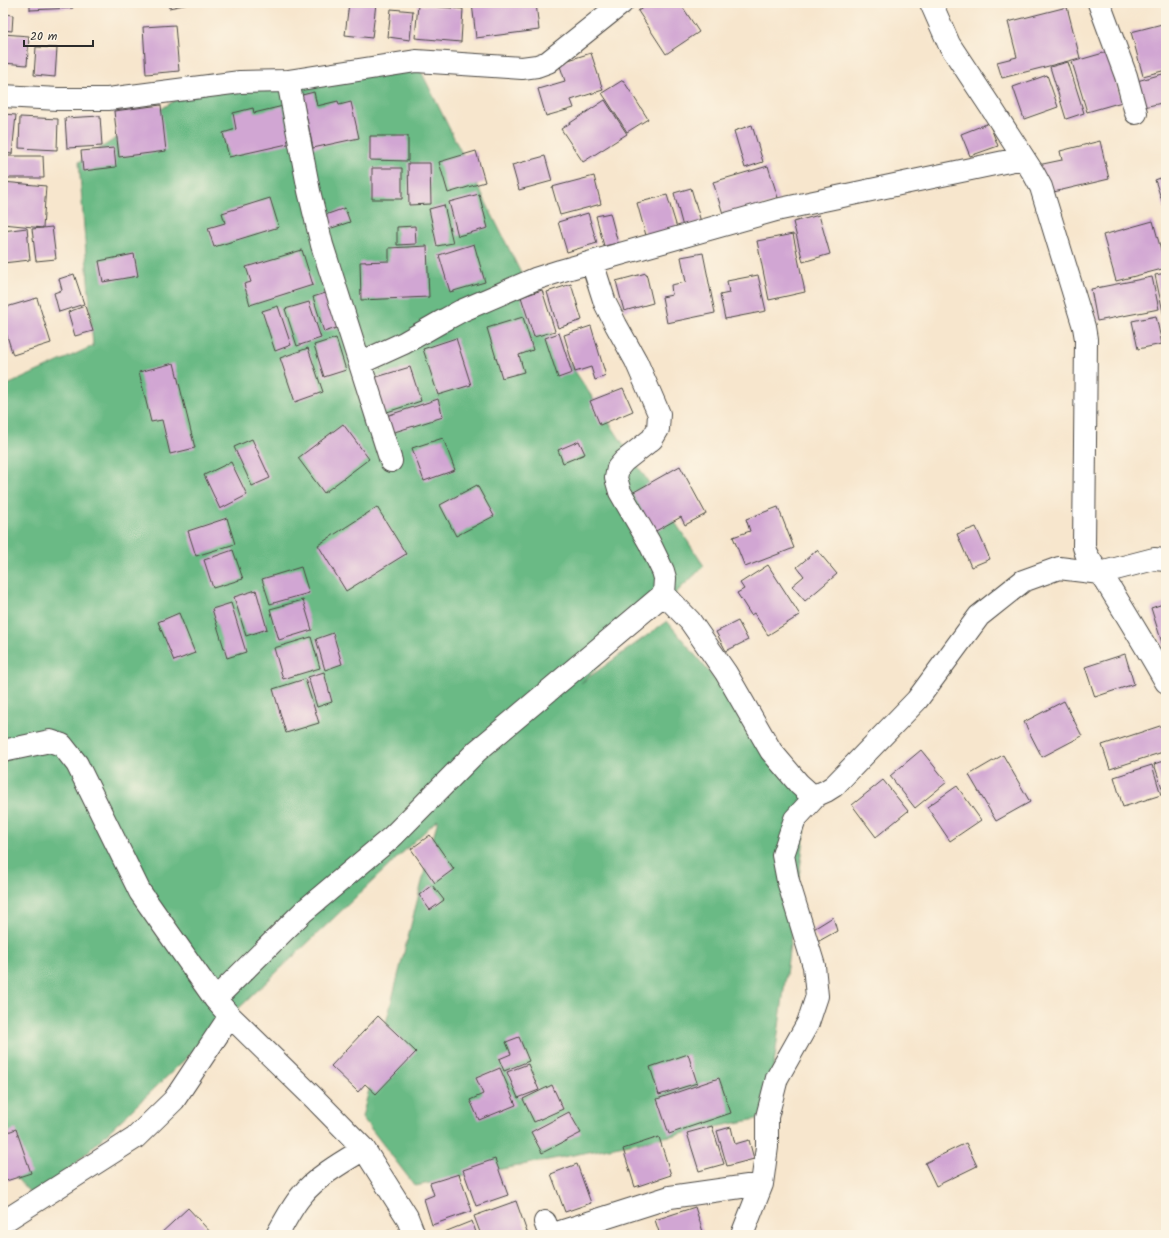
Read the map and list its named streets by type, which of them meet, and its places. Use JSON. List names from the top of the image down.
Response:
{
  "scale_bar": "20 m"
}
